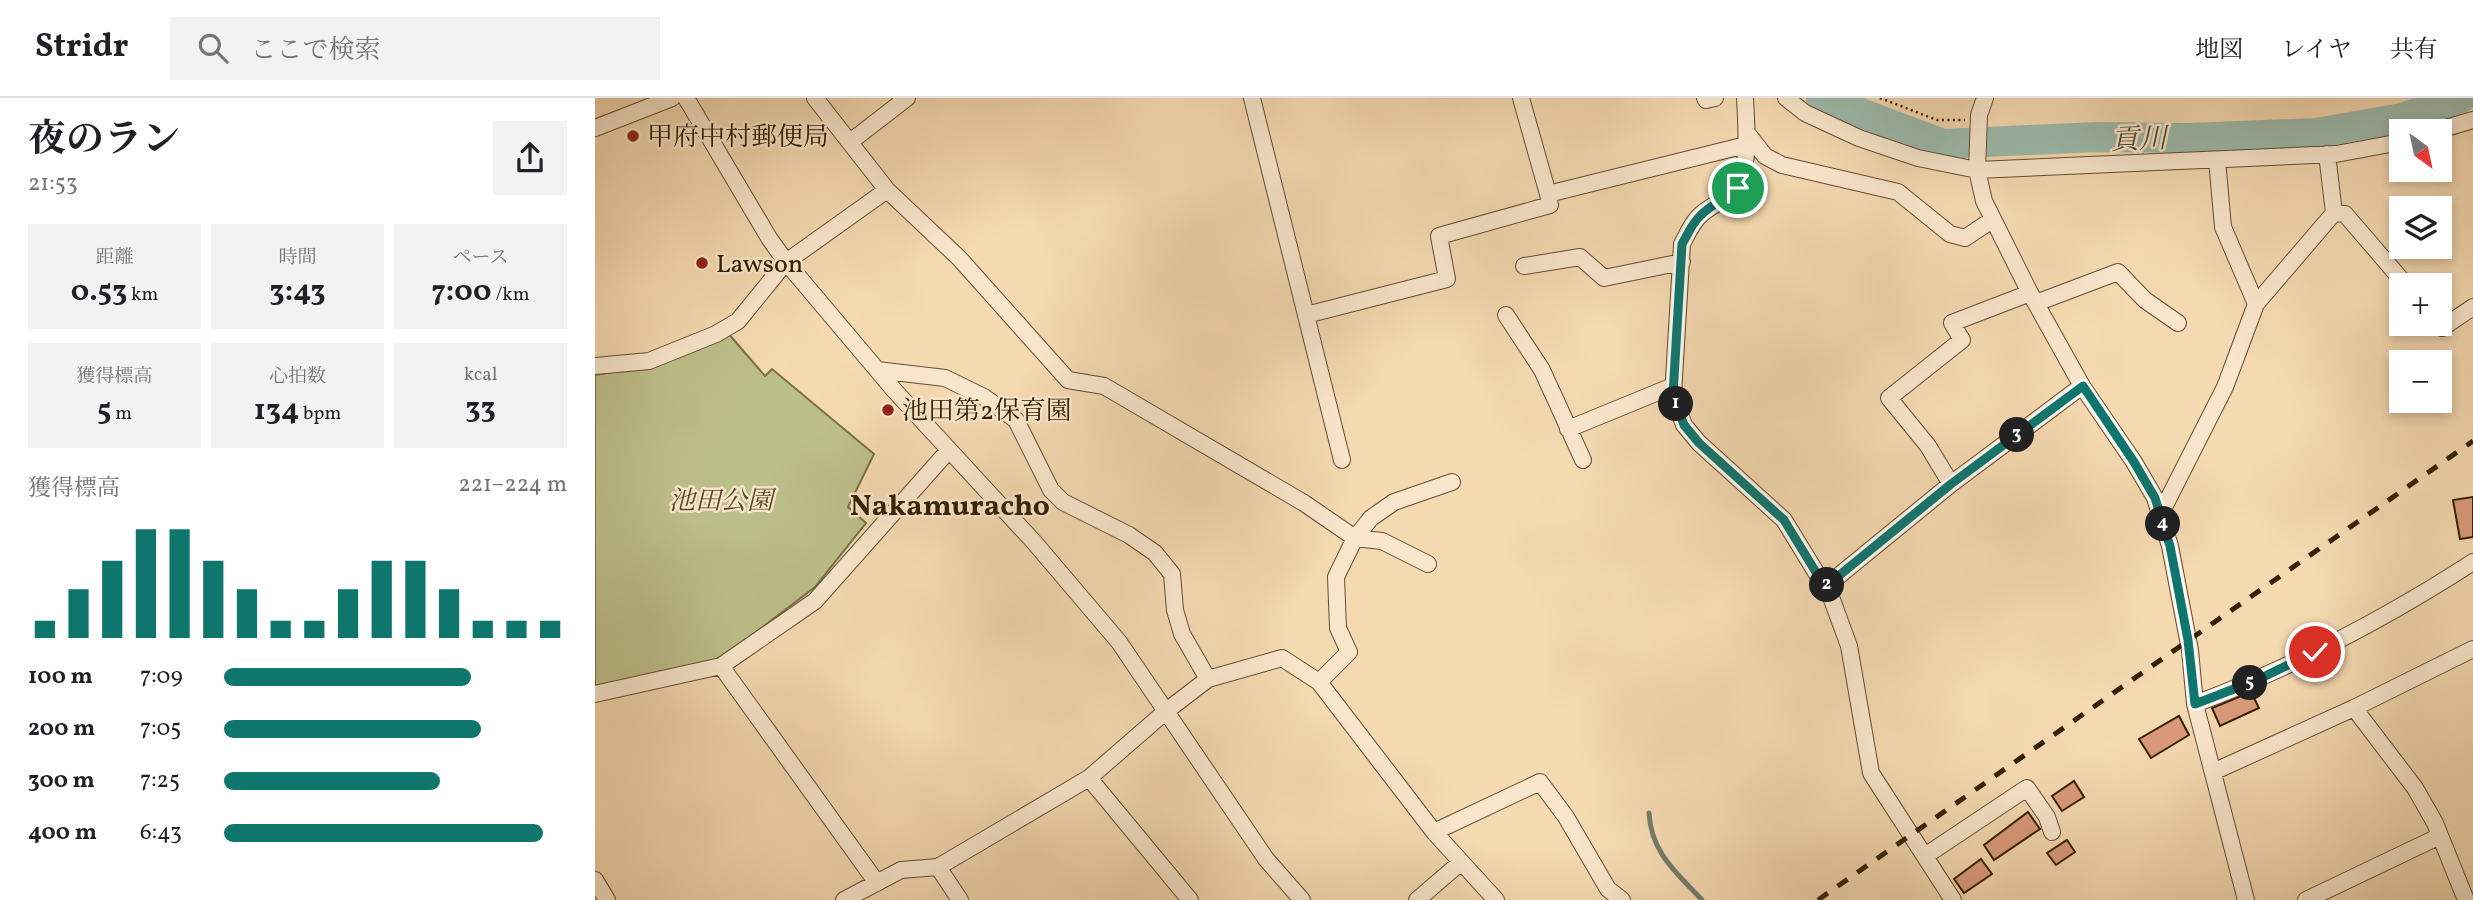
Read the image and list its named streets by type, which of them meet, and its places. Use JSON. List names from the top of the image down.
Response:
{
  "districts": ["Nakamuracho"],
  "water": ["貢川"],
  "parks": ["池田公園"],
  "places": ["甲府中村郵便局", "Lawson", "池田第2保育園"],
  "north": "bottom right",
  "page": {
    "header": "Stridr",
    "search": "ここで検索",
    "nav": ["地図", "レイヤ", "共有"],
    "heading": ["夜のラン", "21:53"],
    "map_buttons": ["+", "−"],
    "stats": [
      ["距離", "0.53 km"],
      ["時間", "3:43"],
      ["ペース", "7:00 /km"],
      ["獲得標高", "5 m"],
      ["心拍数", "134 bpm"],
      ["kcal", "33"]
    ],
    "pins": [
      "1",
      "3",
      "4",
      "2",
      "5"
    ],
    "chart": ["獲得標高", "221–224 m"],
    "list": [
      {
        "name": "100 m",
        "note": "7:09"
      },
      {
        "name": "200 m",
        "note": "7:05"
      },
      {
        "name": "300 m",
        "note": "7:25"
      },
      {
        "name": "400 m",
        "note": "6:43"
      }
    ]
  }
}
